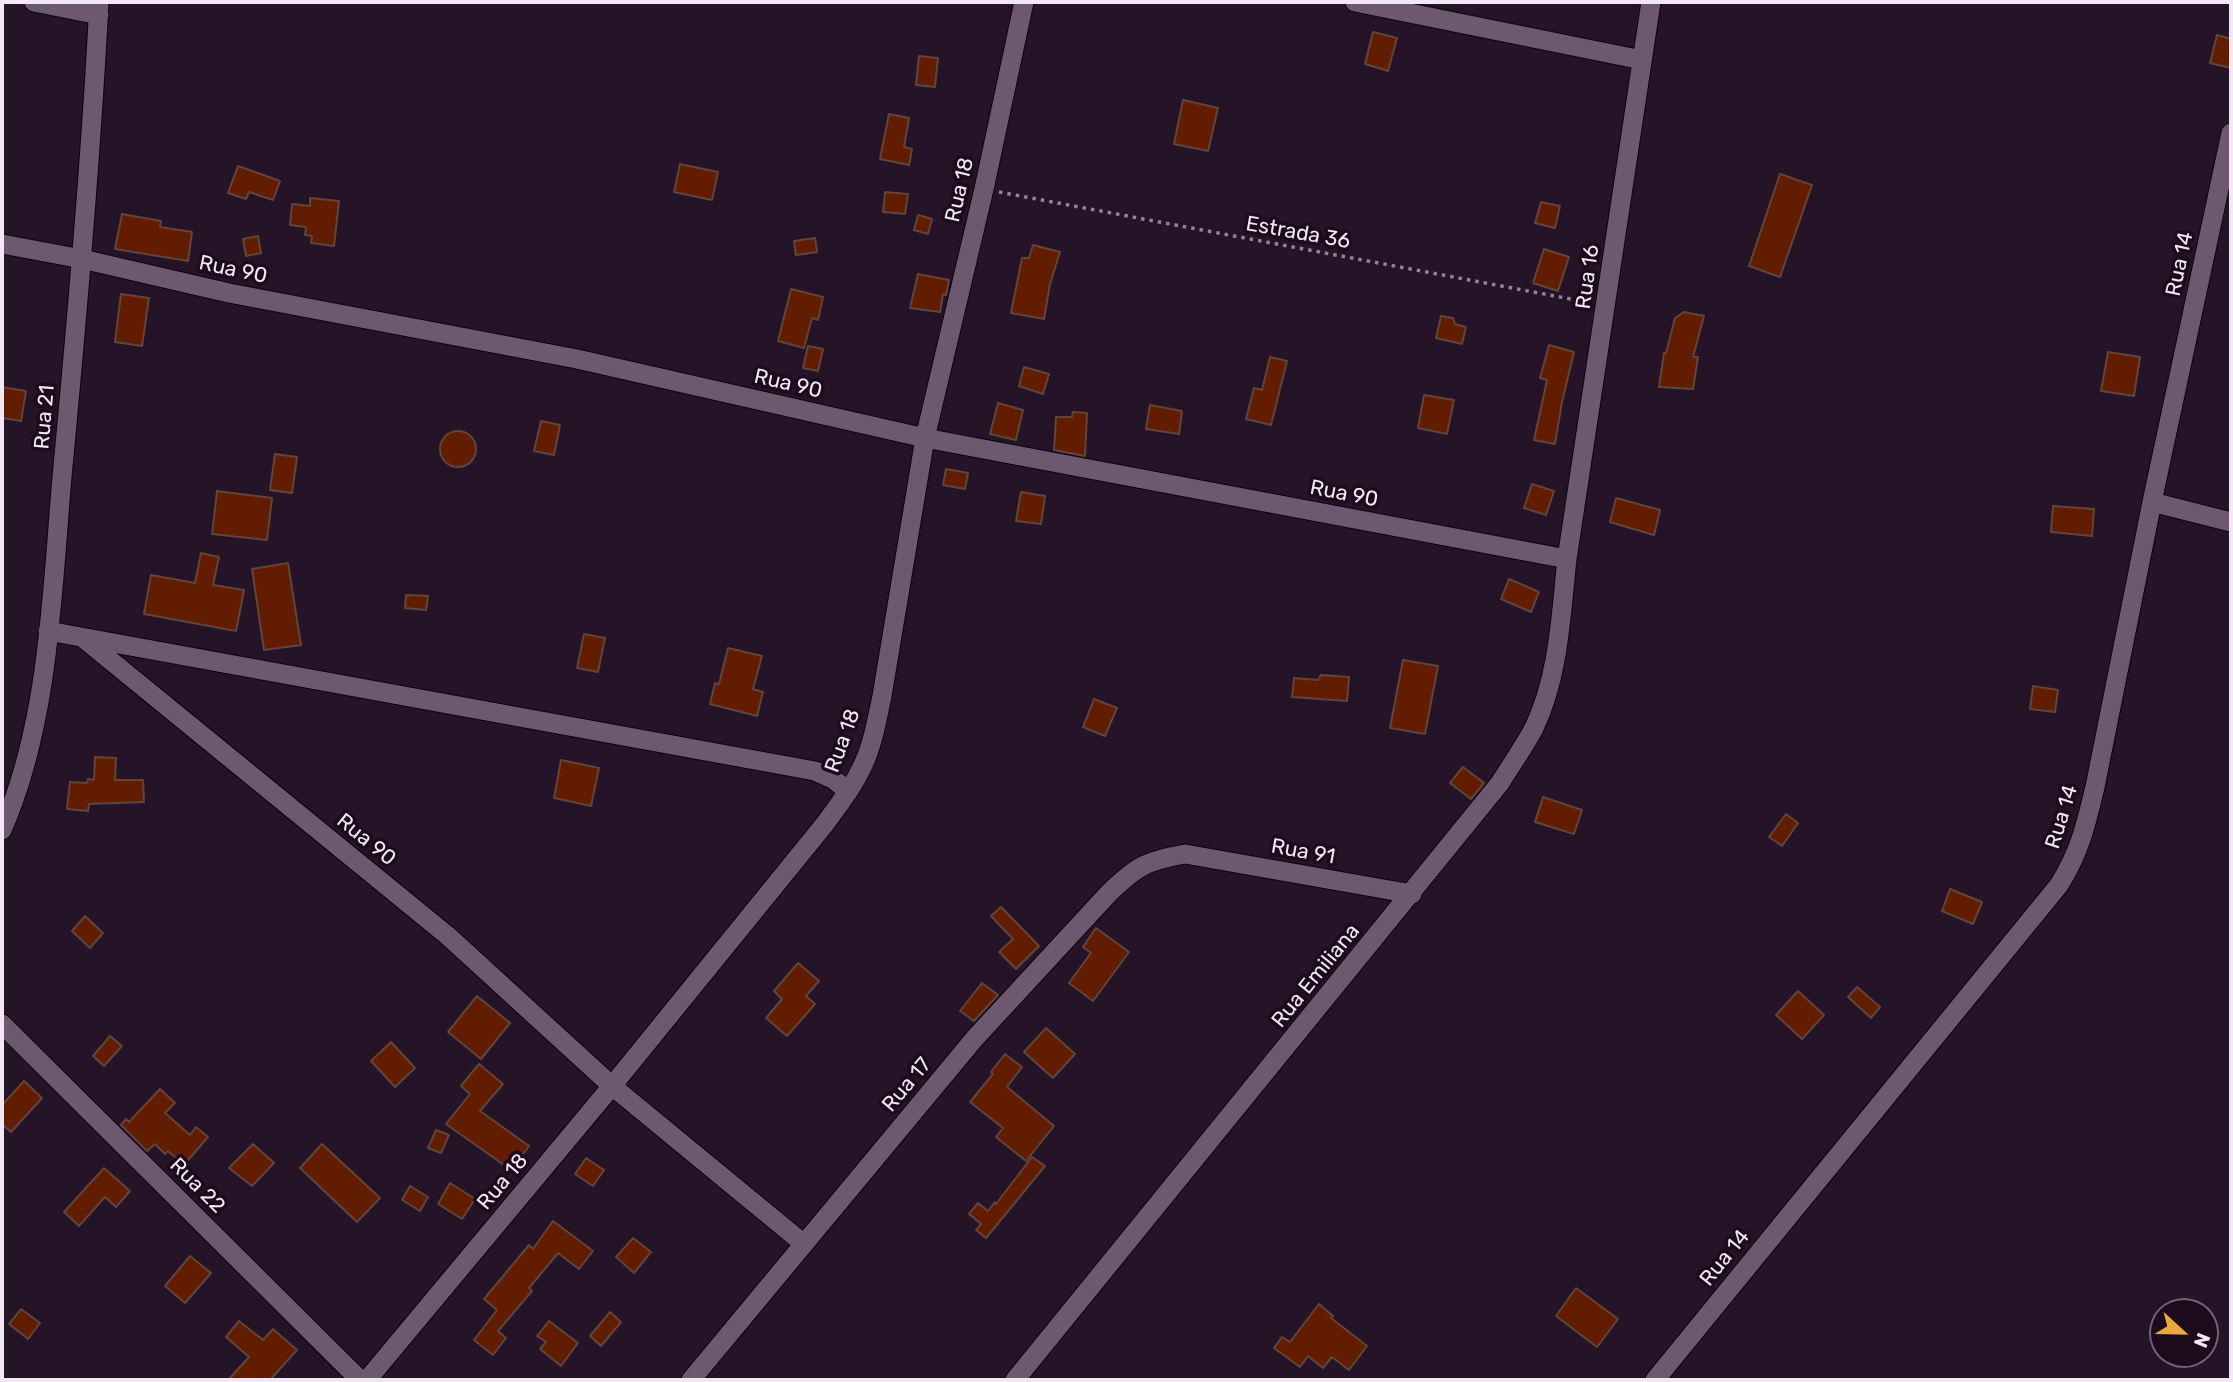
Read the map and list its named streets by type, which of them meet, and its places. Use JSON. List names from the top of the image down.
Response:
{
  "streets": {
    "street": [
      "Rua 18",
      "Rua 14",
      "Rua 90",
      "Rua 16",
      "Rua 21",
      "Rua 91",
      "Rua Emiliana",
      "Rua 17",
      "Rua 22"
    ],
    "path": ["Estrada 36"]
  },
  "crossings": [
    ["Rua 18", "Estrada 36"],
    ["Rua 18", "Rua 90"],
    ["Estrada 36", "Rua 16"],
    ["Rua 90", "Rua 16"],
    ["Rua 90", "Rua 21"],
    ["Rua 90", "Rua Emiliana"],
    ["Rua 90", "Rua 17"],
    ["Rua 16", "Rua Emiliana"],
    ["Rua 91", "Rua Emiliana"],
    ["Rua 91", "Rua 17"]
  ],
  "north": "right"
}
